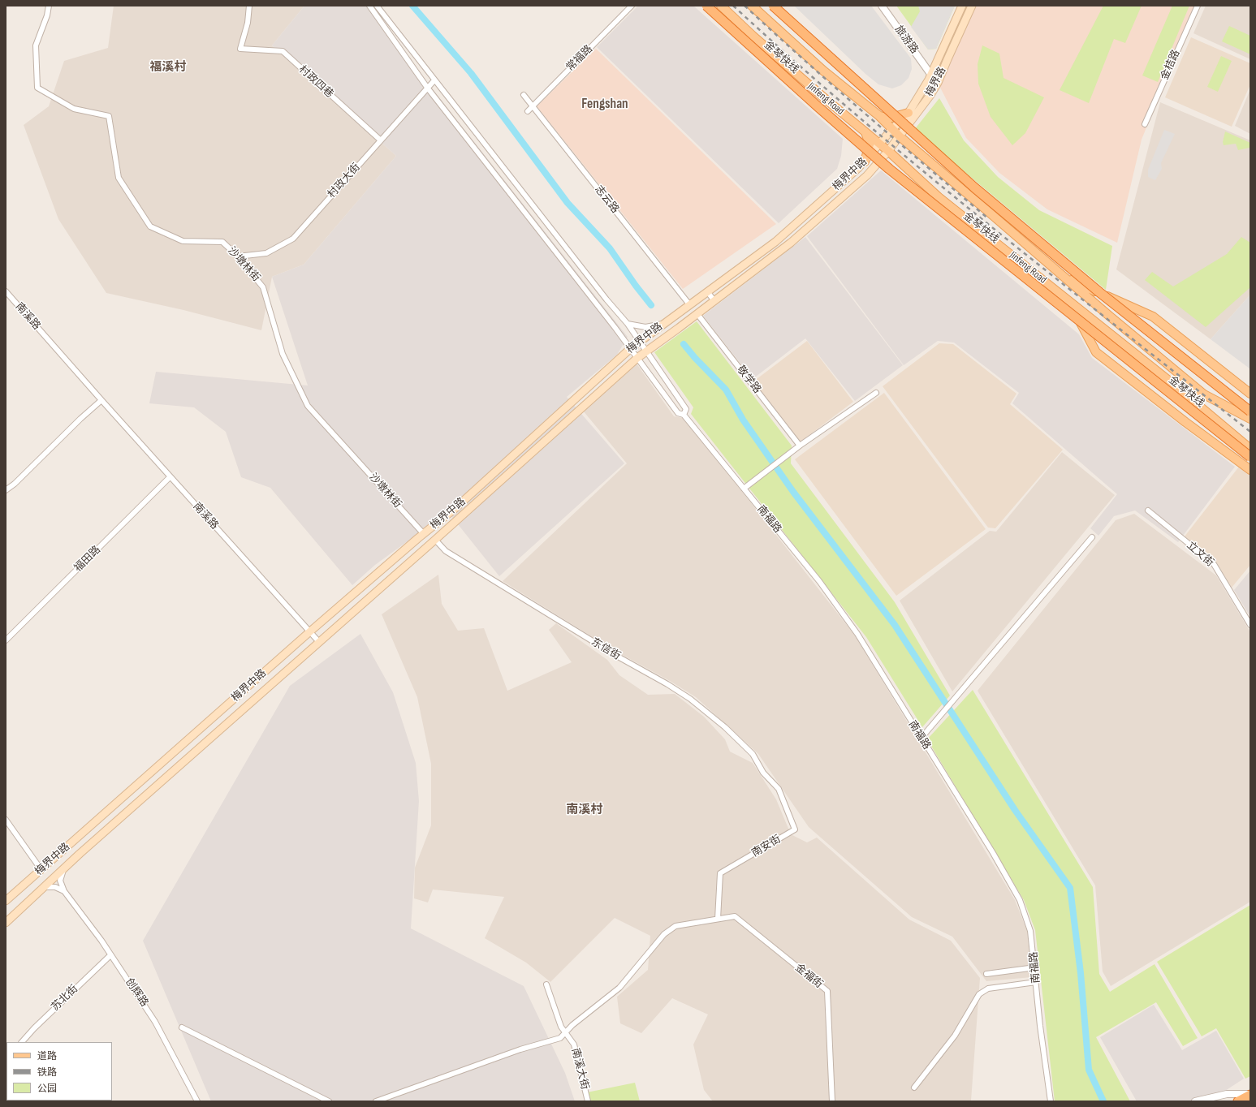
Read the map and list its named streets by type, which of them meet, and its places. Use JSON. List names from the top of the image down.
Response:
{
  "streets": {
    "highway": ["金琴快线"],
    "main road": ["梅界路", "Jinfeng Road", "梅界中路"],
    "street": [
      "旅游路",
      "常福路",
      "金桔路",
      "村政四巷",
      "村政大街",
      "志云路",
      "沙墩林街",
      "南溪路",
      "敬学路",
      "南福路",
      "立文街",
      "福田路",
      "东信街",
      "南安街",
      "金福街",
      "创辉路",
      "苏北街",
      "南溪大街"
    ]
  },
  "crossings": [
    ["旅游路", "梅界中路"],
    ["常福路", "志云路"],
    ["村政四巷", "村政大街"],
    ["梅界路", "Jinfeng Road"],
    ["梅界路", "梅界中路"],
    ["Jinfeng Road", "梅界中路"],
    ["梅界中路", "志云路"],
    ["梅界中路", "沙墩林街"],
    ["梅界中路", "南溪路"],
    ["梅界中路", "敬学路"],
    ["梅界中路", "南福路"],
    ["梅界中路", "东信街"],
    ["村政大街", "沙墩林街"],
    ["村政大街", "南福路"],
    ["南溪路", "福田路"],
    ["东信街", "南安街"],
    ["南安街", "金福街"],
    ["创辉路", "苏北街"]
  ],
  "districts": ["福溪村", "Fengshan", "南溪村"],
  "legend": ["道路", "铁路", "公园"]
}
